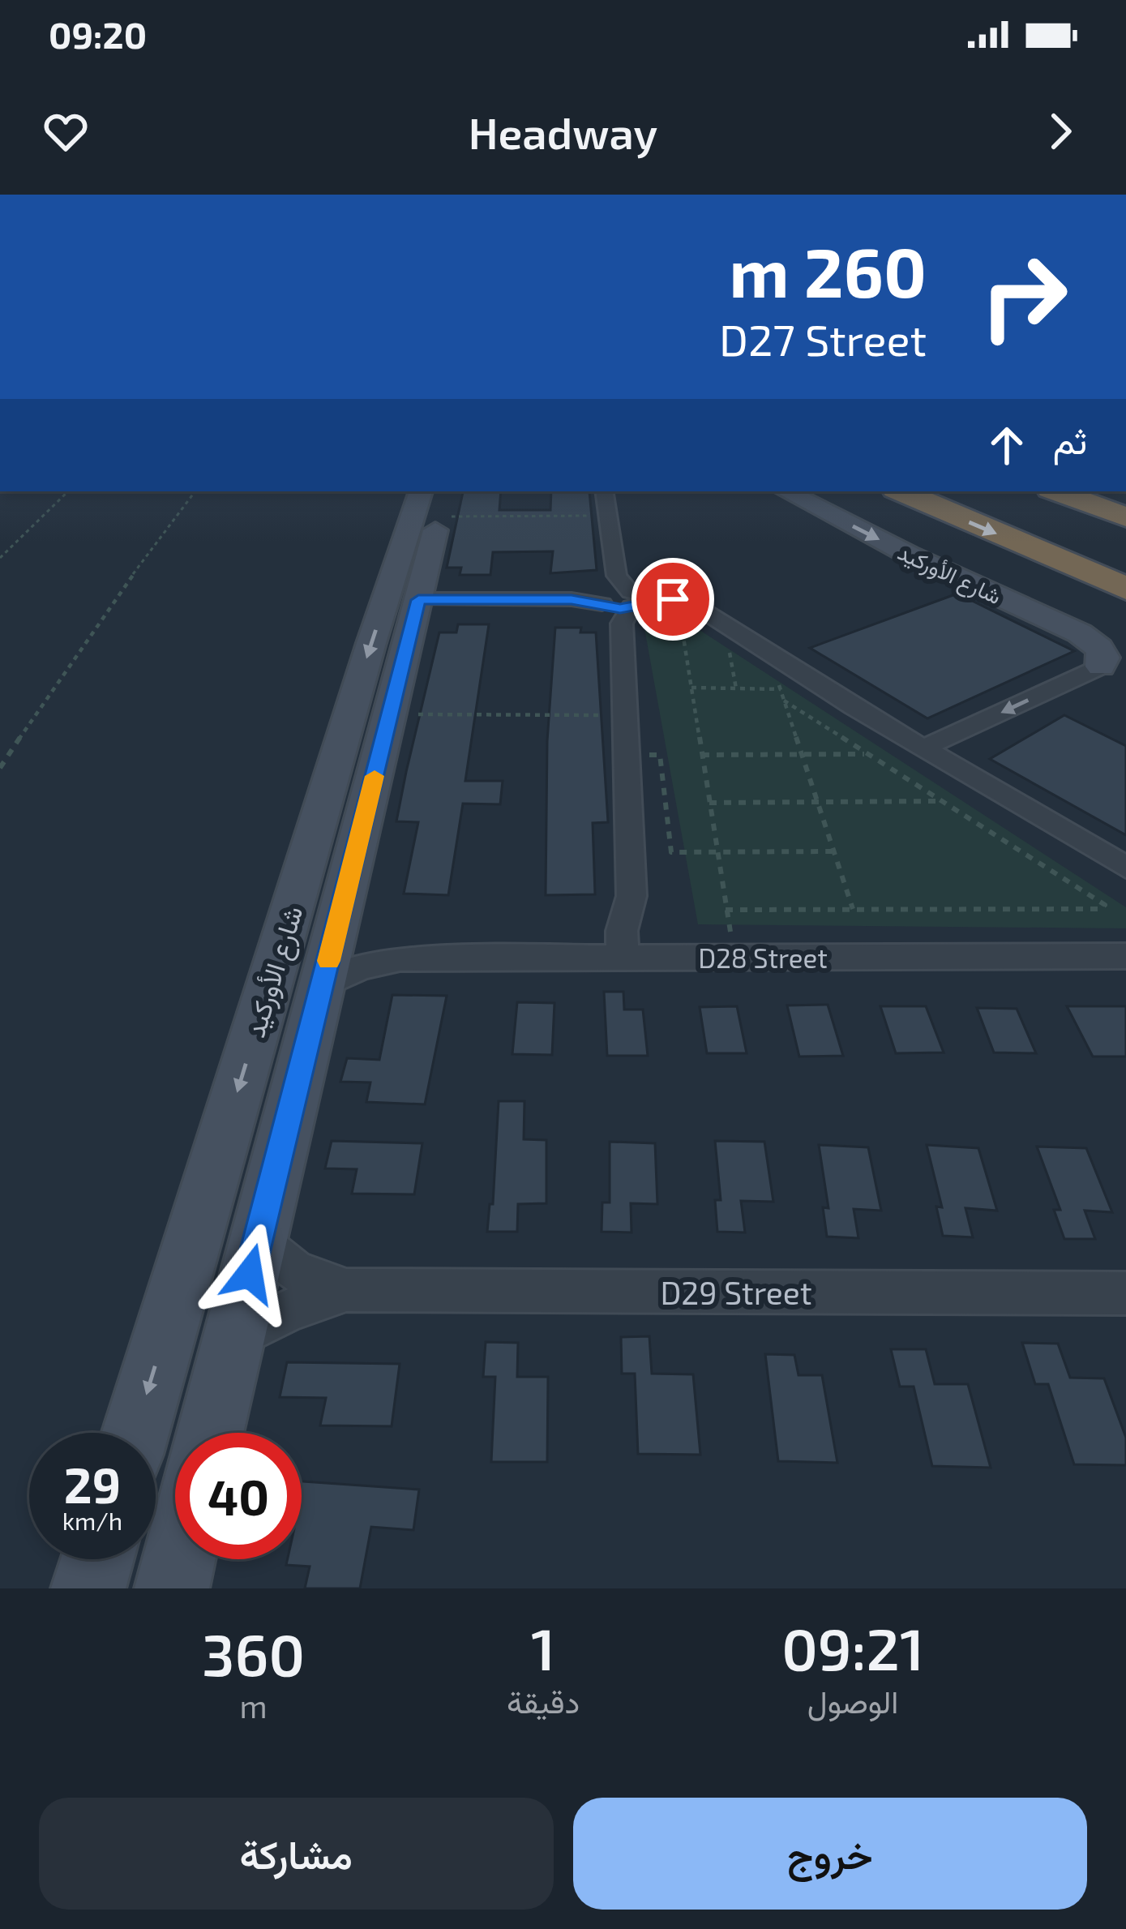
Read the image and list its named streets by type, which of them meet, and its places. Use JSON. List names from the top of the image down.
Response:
{
  "streets": {
    "street": ["شارع الأوركيد", "D28 Street", "D29 Street"]
  },
  "crossings": [
    ["شارع الأوركيد", "D28 Street"],
    ["شارع الأوركيد", "D29 Street"]
  ],
  "page": {
    "status": "09:20",
    "header": "Headway",
    "turn": ["260 m", "D27 Street"],
    "then": "ثم",
    "speed": "29 km/h",
    "limit": "40",
    "eta": [
      "09:21",
      "الوصول",
      "1",
      "دقيقة",
      "360",
      "m"
    ],
    "buttons": ["خروج", "مشاركة"]
  }
}
